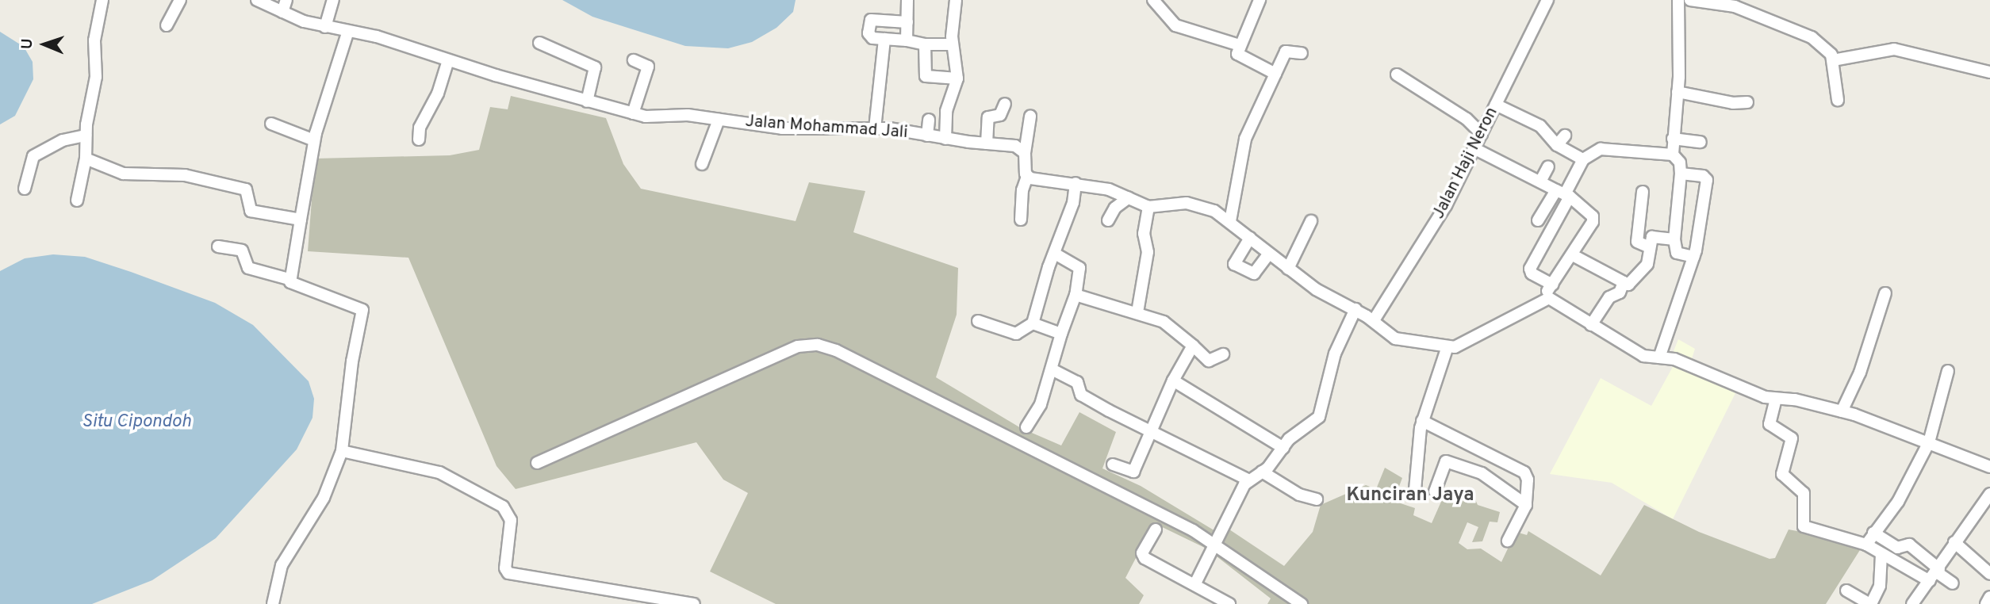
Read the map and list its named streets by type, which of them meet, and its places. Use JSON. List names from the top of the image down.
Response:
{
  "streets": {
    "street": ["Jalan Mohammad Jali", "Jalan Haji Neron"]
  },
  "districts": ["Kunciran Jaya"],
  "water": ["Situ Cipondoh"],
  "north": "left"
}
